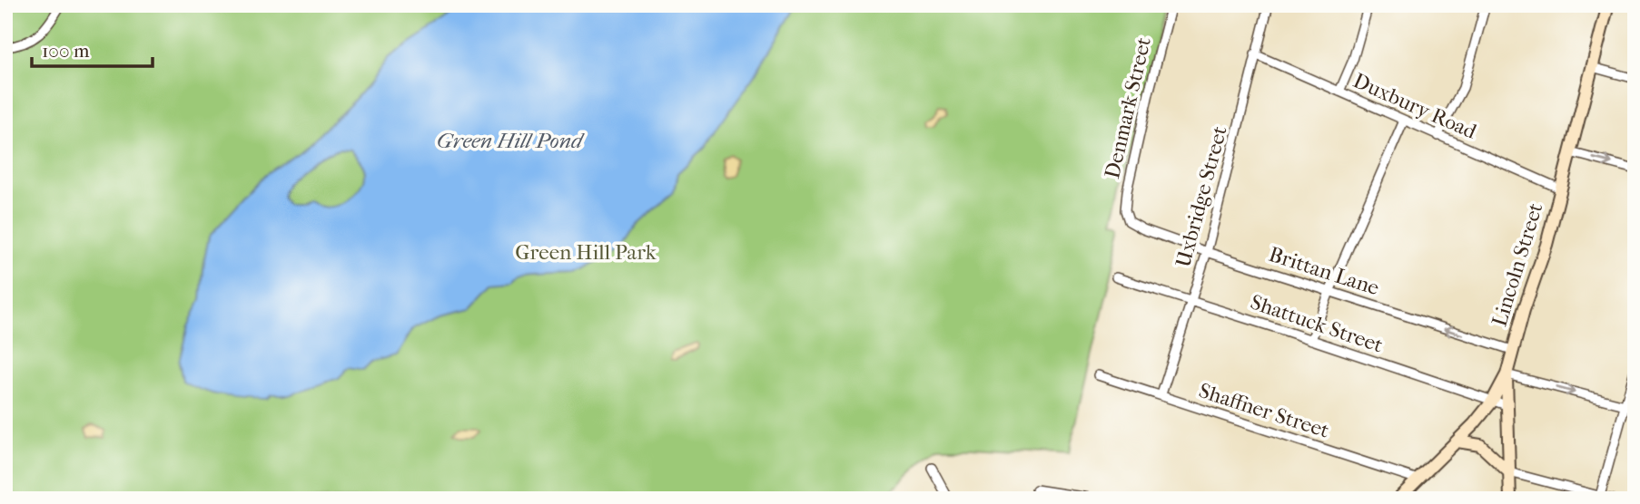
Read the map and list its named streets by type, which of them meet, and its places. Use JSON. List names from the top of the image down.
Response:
{
  "streets": {
    "main road": ["Lincoln Street"],
    "street": [
      "Duxbury Road",
      "Denmark Street",
      "Uxbridge Street",
      "Brittan Lane",
      "Shattuck Street",
      "Shaffner Street"
    ]
  },
  "crossings": [
    ["Duxbury Road", "Uxbridge Street"],
    ["Duxbury Road", "Lincoln Street"],
    ["Denmark Street", "Brittan Lane"],
    ["Uxbridge Street", "Brittan Lane"],
    ["Uxbridge Street", "Shattuck Street"],
    ["Uxbridge Street", "Shaffner Street"],
    ["Lincoln Street", "Brittan Lane"],
    ["Lincoln Street", "Shattuck Street"],
    ["Lincoln Street", "Shaffner Street"]
  ],
  "one_way": ["Brittan Lane"],
  "water": ["Green Hill Pond"],
  "parks": ["Green Hill Park"],
  "scale_bar": "100 m"
}
